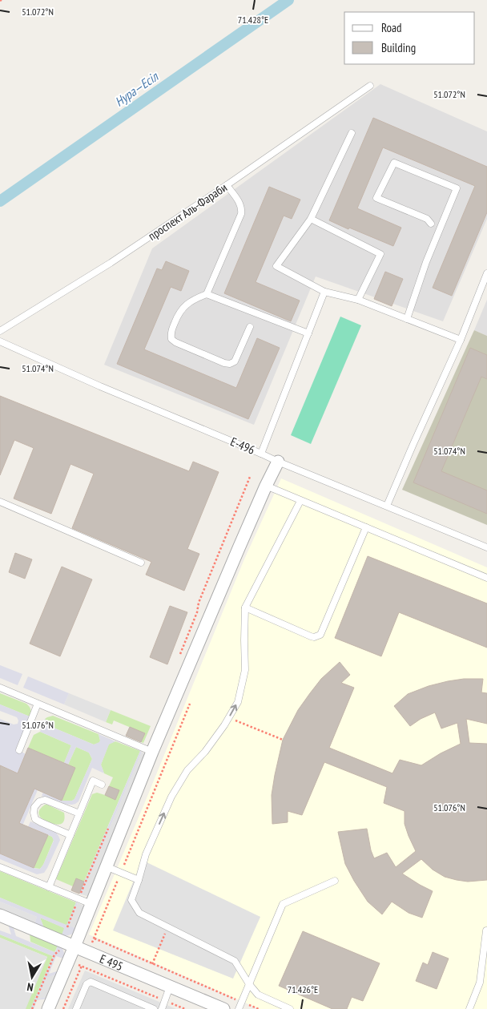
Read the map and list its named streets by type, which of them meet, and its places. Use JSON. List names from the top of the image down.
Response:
{
  "streets": {
    "street": ["E 495"],
    "lane": ["проспект Аль-Фараби", "E-496"]
  },
  "water": ["Нура—Есіл"],
  "legend": ["Road", "Building"],
  "north": "bottom",
  "coordinates": [
    "51.072°N",
    "71.428°E",
    "51.074°N",
    "51.076°N",
    "71.426°E"
  ]
}
